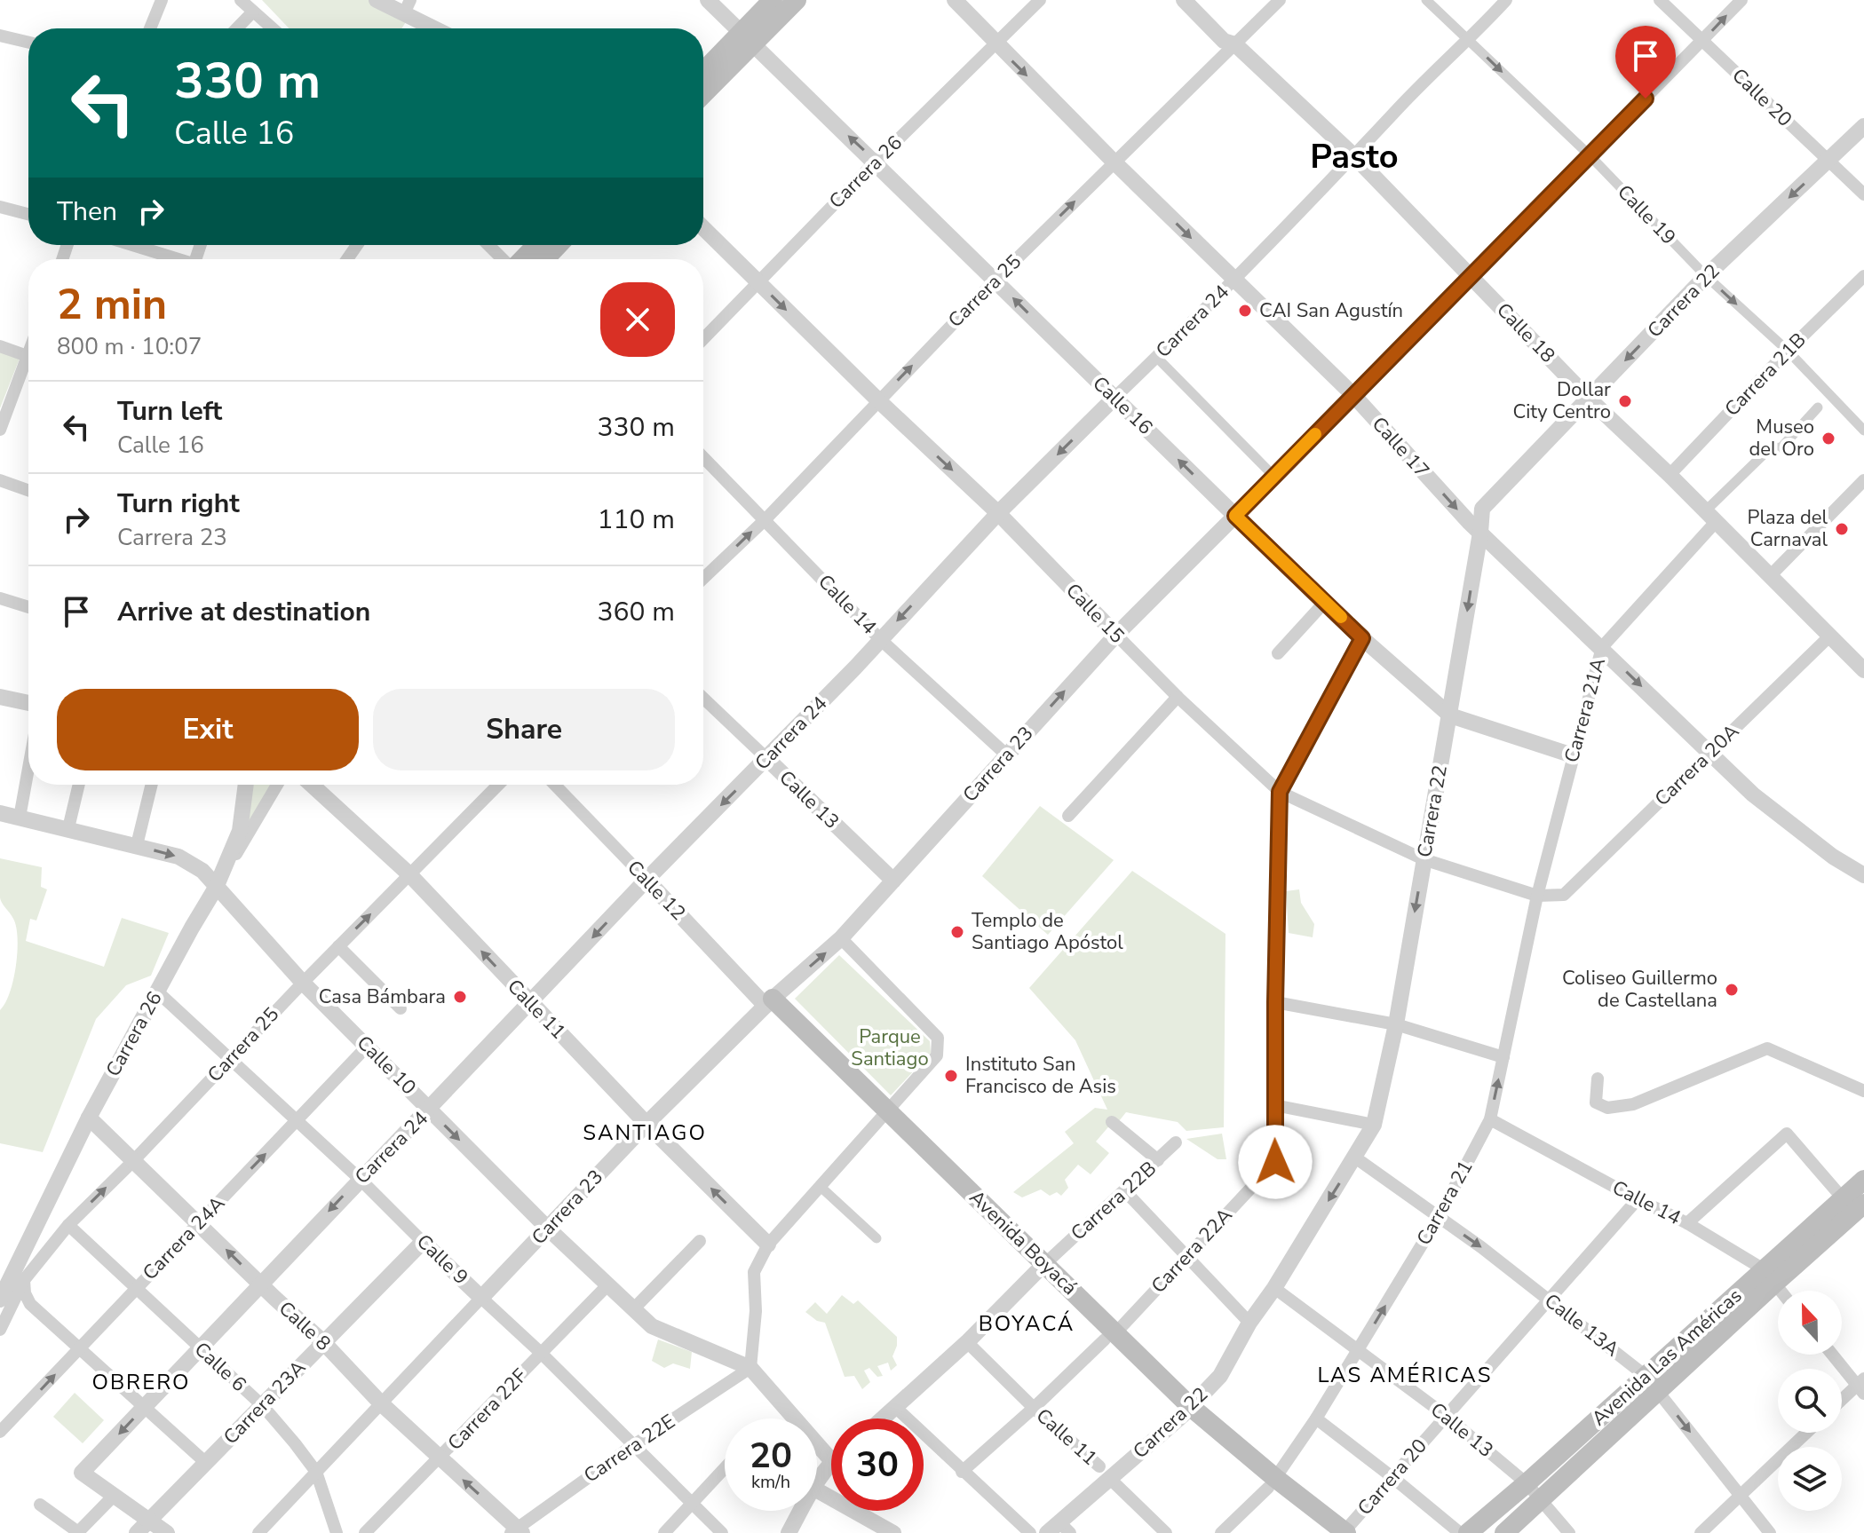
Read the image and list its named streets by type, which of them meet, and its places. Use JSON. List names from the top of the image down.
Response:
{
  "streets": {
    "main road": ["Avenida Boyacá", "Avenida Las Américas"],
    "street": [
      "Calle 20",
      "Carrera 26",
      "Calle 19",
      "Carrera 25",
      "Carrera 22",
      "Carrera 24",
      "Calle 18",
      "Carrera 21B",
      "Calle 16",
      "Calle 17",
      "Calle 14",
      "Calle 15",
      "Carrera 21A",
      "Carrera 23",
      "Carrera 20A",
      "Calle 13",
      "Calle 12",
      "Calle 11",
      "Calle 10",
      "Carrera 22B",
      "Carrera 21",
      "Carrera 24A",
      "Carrera 22A",
      "Calle 9",
      "Calle 13A",
      "Calle 8",
      "Calle 6",
      "Carrera 23A",
      "Carrera 22F",
      "Carrera 22E",
      "Carrera 20"
    ]
  },
  "crossings": [
    ["Calle 20", "Carrera 22"],
    ["Calle 20", "Carrera 23"],
    ["Carrera 26", "Calle 16"],
    ["Carrera 26", "Calle 17"],
    ["Carrera 26", "Calle 15"],
    ["Carrera 26", "Calle 10"],
    ["Carrera 26", "Calle 9"],
    ["Carrera 26", "Calle 8"],
    ["Calle 19", "Carrera 22"],
    ["Calle 19", "Carrera 24"],
    ["Calle 19", "Carrera 21B"],
    ["Calle 19", "Carrera 23"],
    ["Carrera 25", "Calle 18"],
    ["Carrera 25", "Calle 16"],
    ["Carrera 25", "Calle 17"],
    ["Carrera 25", "Calle 14"],
    ["Carrera 25", "Calle 15"],
    ["Carrera 25", "Calle 11"],
    ["Carrera 25", "Calle 10"],
    ["Carrera 25", "Calle 9"],
    ["Carrera 25", "Calle 8"],
    ["Carrera 25", "Calle 6"],
    ["Carrera 22", "Calle 18"],
    ["Carrera 22", "Calle 16"],
    ["Carrera 22", "Calle 17"],
    ["Carrera 22", "Calle 15"],
    ["Carrera 22", "Calle 13"],
    ["Carrera 22", "Calle 11"],
    ["Carrera 22", "Avenida Boyacá"],
    ["Carrera 22", "Calle 13A"],
    ["Carrera 24", "Calle 18"],
    ["Carrera 24", "Calle 16"],
    ["Carrera 24", "Calle 17"],
    ["Carrera 24", "Calle 14"],
    ["Carrera 24", "Calle 15"],
    ["Carrera 24", "Calle 13"],
    ["Carrera 24", "Calle 12"],
    ["Carrera 24", "Calle 11"],
    ["Carrera 24", "Calle 10"],
    ["Carrera 24", "Calle 9"],
    ["Carrera 24", "Calle 8"],
    ["Carrera 24", "Calle 6"],
    ["Calle 18", "Carrera 21B"],
    ["Calle 18", "Carrera 21A"],
    ["Calle 18", "Carrera 23"],
    ["Calle 18", "Carrera 20A"],
    ["Calle 16", "Carrera 21A"],
    ["Calle 16", "Carrera 23"],
    ["Calle 16", "Carrera 22A"],
    ["Calle 17", "Carrera 21A"],
    ["Calle 17", "Carrera 23"],
    ["Calle 17", "Carrera 20A"],
    ["Calle 14", "Carrera 23"],
    ["Calle 14", "Carrera 21"],
    ["Calle 14", "Avenida Las Américas"],
    ["Calle 14", "Carrera 20"],
    ["Calle 15", "Carrera 21A"],
    ["Calle 15", "Carrera 23"],
    ["Calle 15", "Carrera 20A"],
    ["Calle 15", "Carrera 21"],
    ["Calle 15", "Carrera 22A"],
    ["Carrera 21A", "Carrera 21"],
    ["Carrera 23", "Calle 13"],
    ["Carrera 23", "Calle 12"],
    ["Carrera 23", "Calle 11"],
    ["Carrera 23", "Calle 10"],
    ["Carrera 23", "Avenida Boyacá"],
    ["Carrera 23", "Calle 9"],
    ["Carrera 23", "Calle 8"],
    ["Carrera 23", "Calle 6"],
    ["Calle 13", "Carrera 21"],
    ["Calle 13", "Avenida Las Américas"],
    ["Calle 13", "Carrera 20"],
    ["Calle 12", "Avenida Boyacá"],
    ["Calle 11", "Carrera 22B"],
    ["Calle 11", "Carrera 22A"],
    ["Calle 10", "Carrera 24A"],
    ["Calle 10", "Carrera 22F"],
    ["Calle 10", "Carrera 22E"],
    ["Carrera 22B", "Avenida Boyacá"],
    ["Carrera 21", "Avenida Boyacá"],
    ["Carrera 21", "Calle 13A"],
    ["Carrera 24A", "Calle 9"],
    ["Carrera 24A", "Calle 8"],
    ["Carrera 24A", "Calle 6"],
    ["Avenida Boyacá", "Carrera 22A"],
    ["Avenida Boyacá", "Carrera 20"],
    ["Calle 9", "Carrera 23A"],
    ["Calle 9", "Carrera 22F"],
    ["Calle 9", "Carrera 22E"],
    ["Calle 13A", "Avenida Las Américas"],
    ["Calle 13A", "Carrera 20"],
    ["Calle 8", "Carrera 23A"],
    ["Calle 8", "Carrera 22F"],
    ["Calle 8", "Carrera 22E"],
    ["Calle 6", "Carrera 23A"]
  ],
  "one_way": [
    "Calle 19",
    "Carrera 25",
    "Carrera 22",
    "Carrera 24",
    "Calle 17",
    "Calle 11",
    "Carrera 24A",
    "Calle 13A"
  ],
  "districts": [
    "Pasto",
    "SANTIAGO",
    "BOYACÁ",
    "LAS AMÉRICAS",
    "OBRERO"
  ],
  "parks": ["Parque Santiago"],
  "places": [
    "CAI San Agustín",
    "Dollar City Centro",
    "Museo del Oro",
    "Plaza del Carnaval",
    "Templo de Santiago Apóstol",
    "Coliseo Guillermo de Castellana",
    "Casa Bámbara",
    "Instituto San Francisco de Asis"
  ],
  "north": "top",
  "page": {
    "turn": ["330 m", "Calle 16"],
    "then": "Then",
    "heading": ["2 min", "800 m · 10:07"],
    "list": [
      {
        "name": "Turn left",
        "note": "Calle 16",
        "value": "330 m"
      },
      {
        "name": "Turn right",
        "note": "Carrera 23",
        "value": "110 m"
      },
      {
        "name": "Arrive at destination",
        "value": "360 m"
      }
    ],
    "buttons": ["Exit", "Share"],
    "speed": "20 km/h",
    "limit": "30"
  }
}
